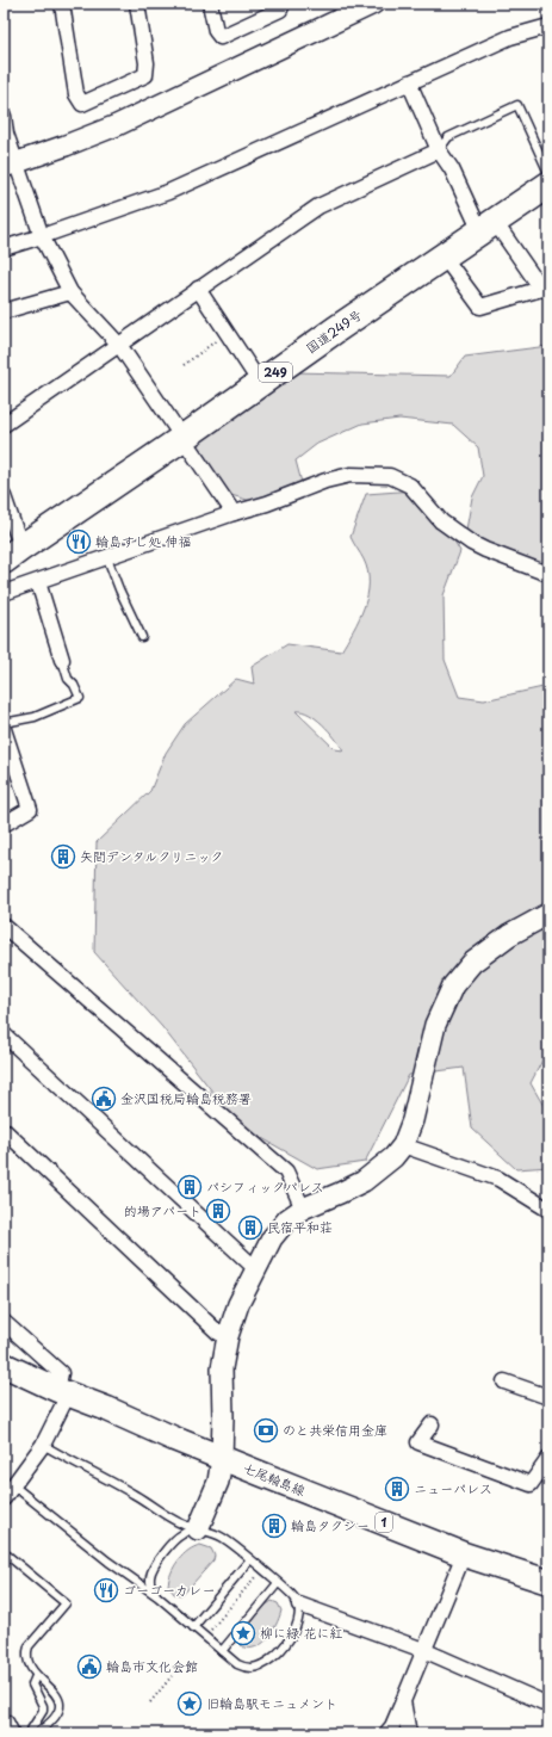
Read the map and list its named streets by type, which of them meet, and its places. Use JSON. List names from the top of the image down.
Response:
{
  "streets": {
    "highway": ["国道249号", "249"],
    "main road": ["七尾輪島線", "1"]
  },
  "places": {
    "restaurant": ["輪島すし処 伸福", "ゴーゴーカレー"],
    "building": [
      "矢間デンタルクリニック",
      "パシフィックパレス",
      "的場アパート",
      "民宿平和荘",
      "ニューパレス",
      "輪島タクシー"
    ],
    "public building": ["金沢国税局輪島税務署", "輪島市文化会館"],
    "bank": ["のと共栄信用金庫"],
    "place": ["柳に緑 花に紅", "旧輪島駅モニュメント"]
  }
}
